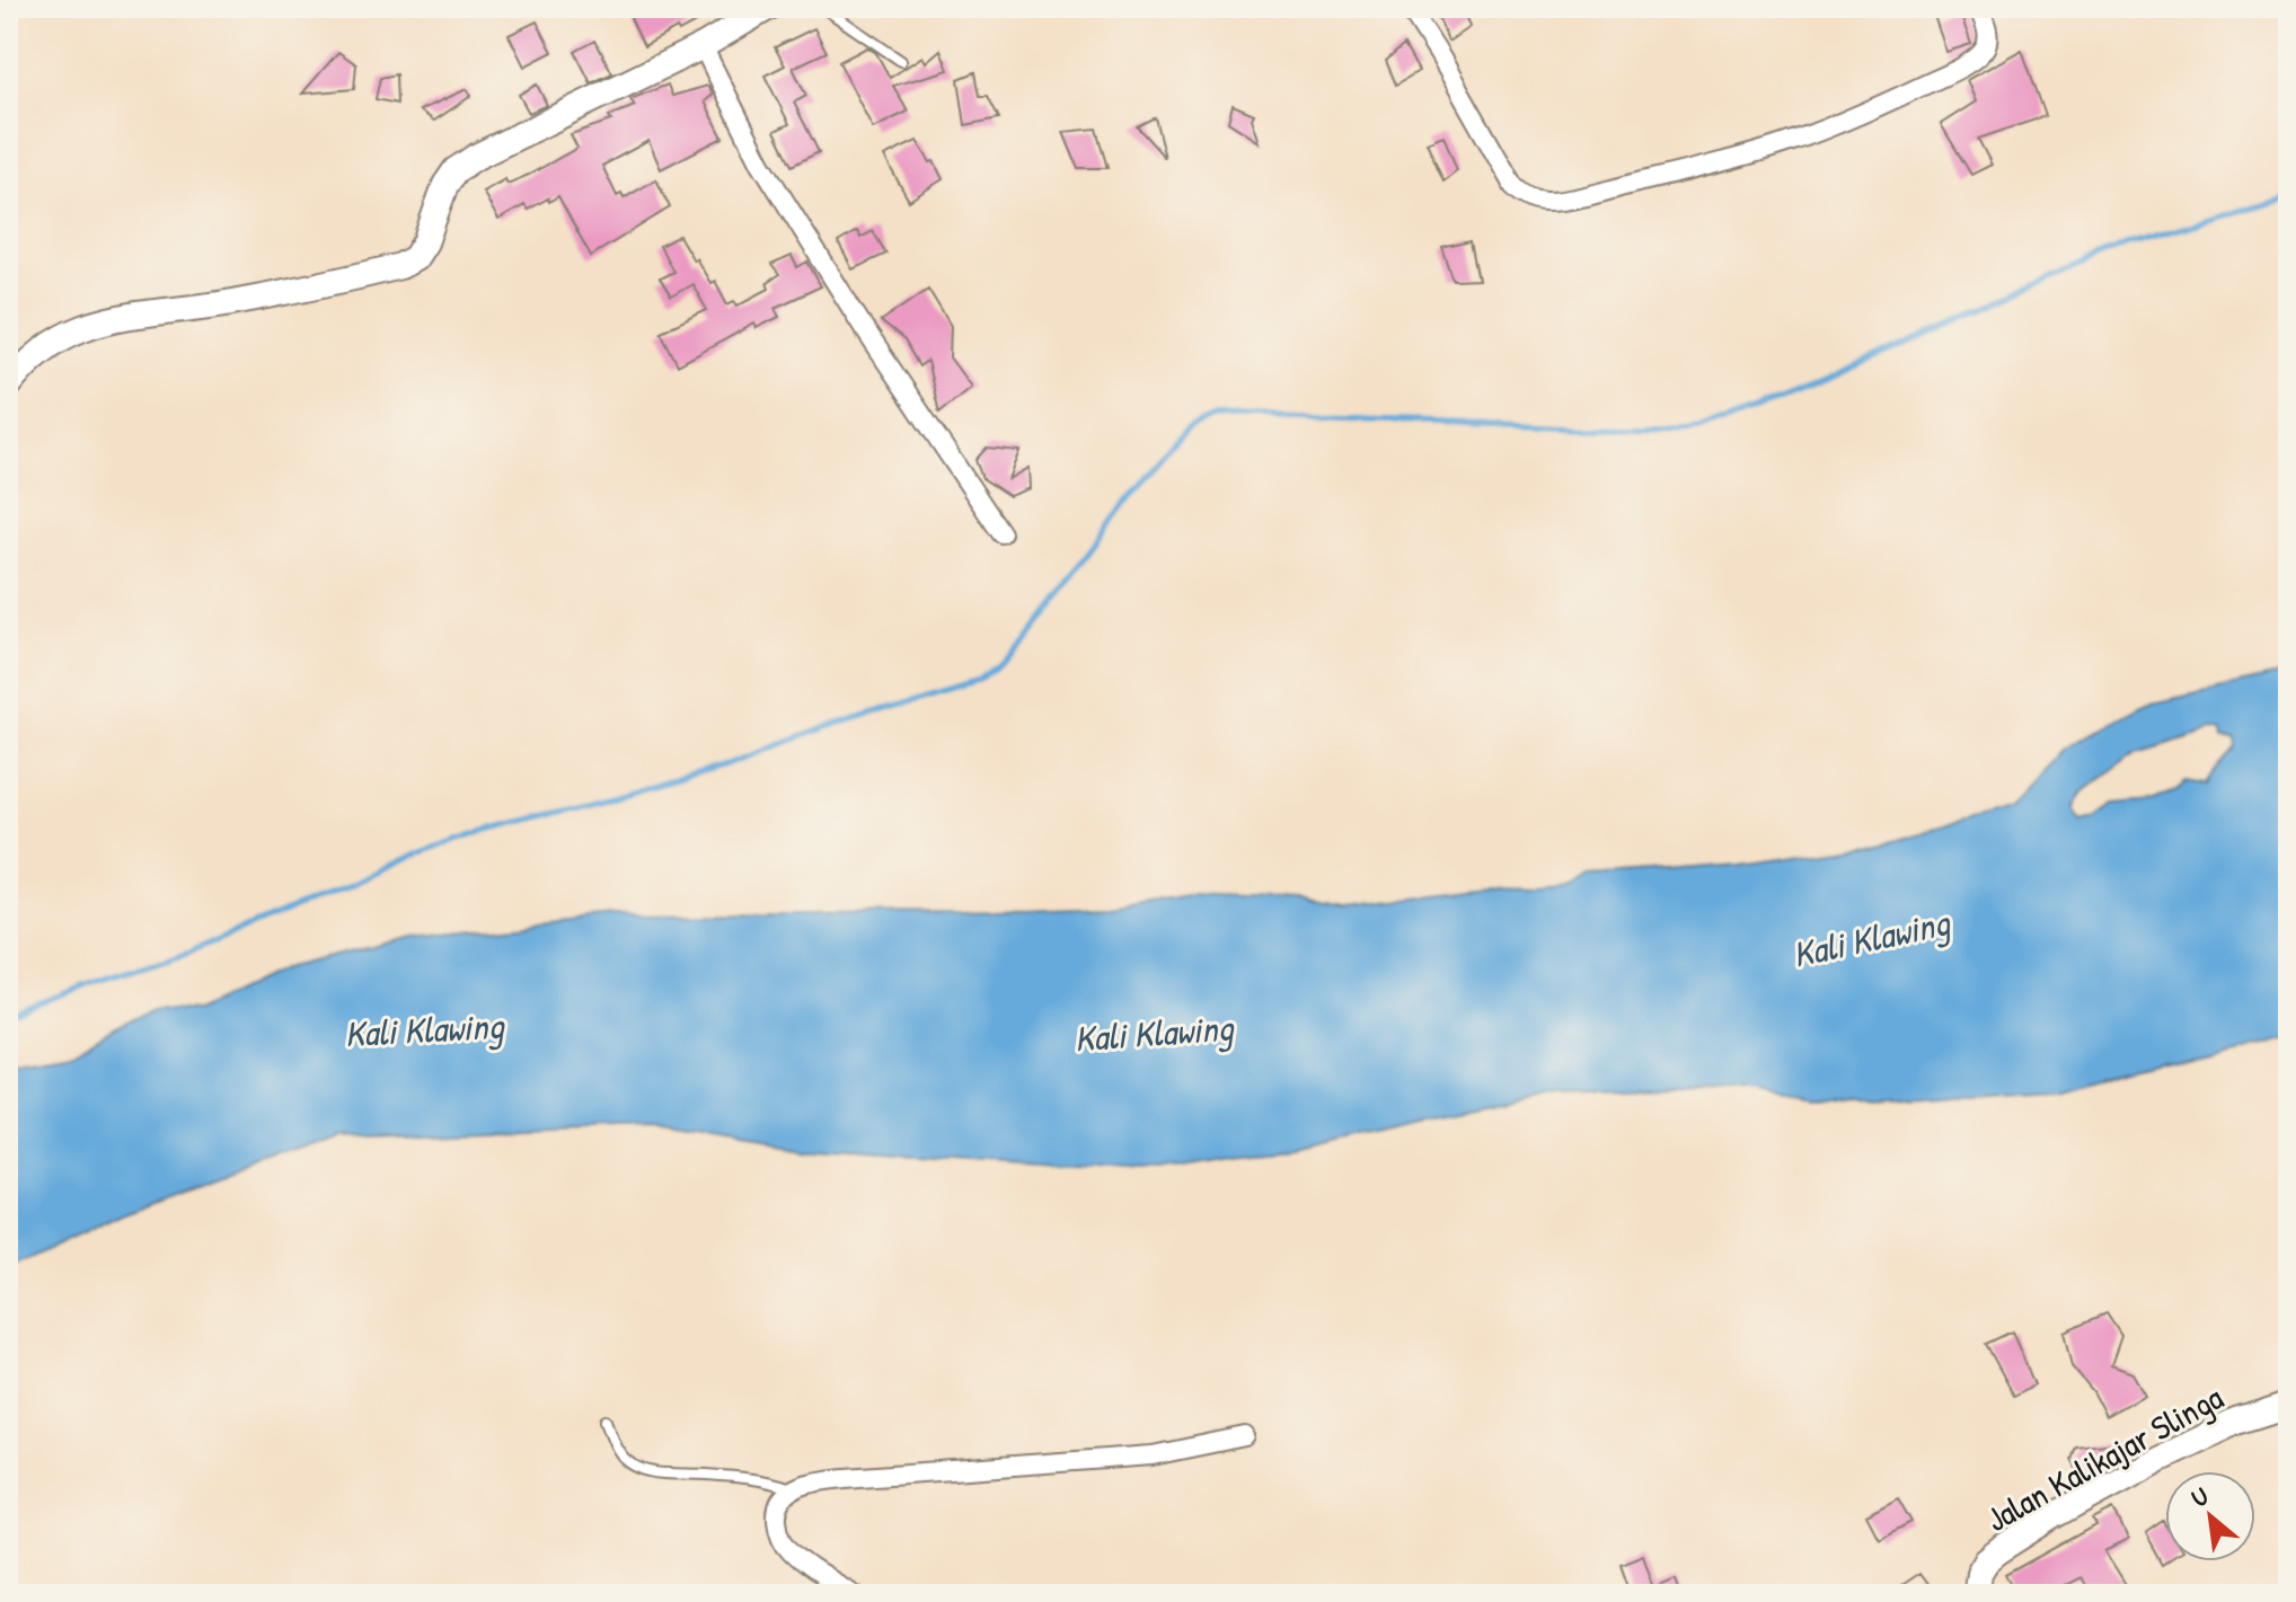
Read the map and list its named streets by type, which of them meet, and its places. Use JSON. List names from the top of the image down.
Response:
{
  "streets": {
    "street": ["Jalan Kalikajar Slinga"]
  },
  "water": ["Kali Klawing"],
  "north": "top left"
}
